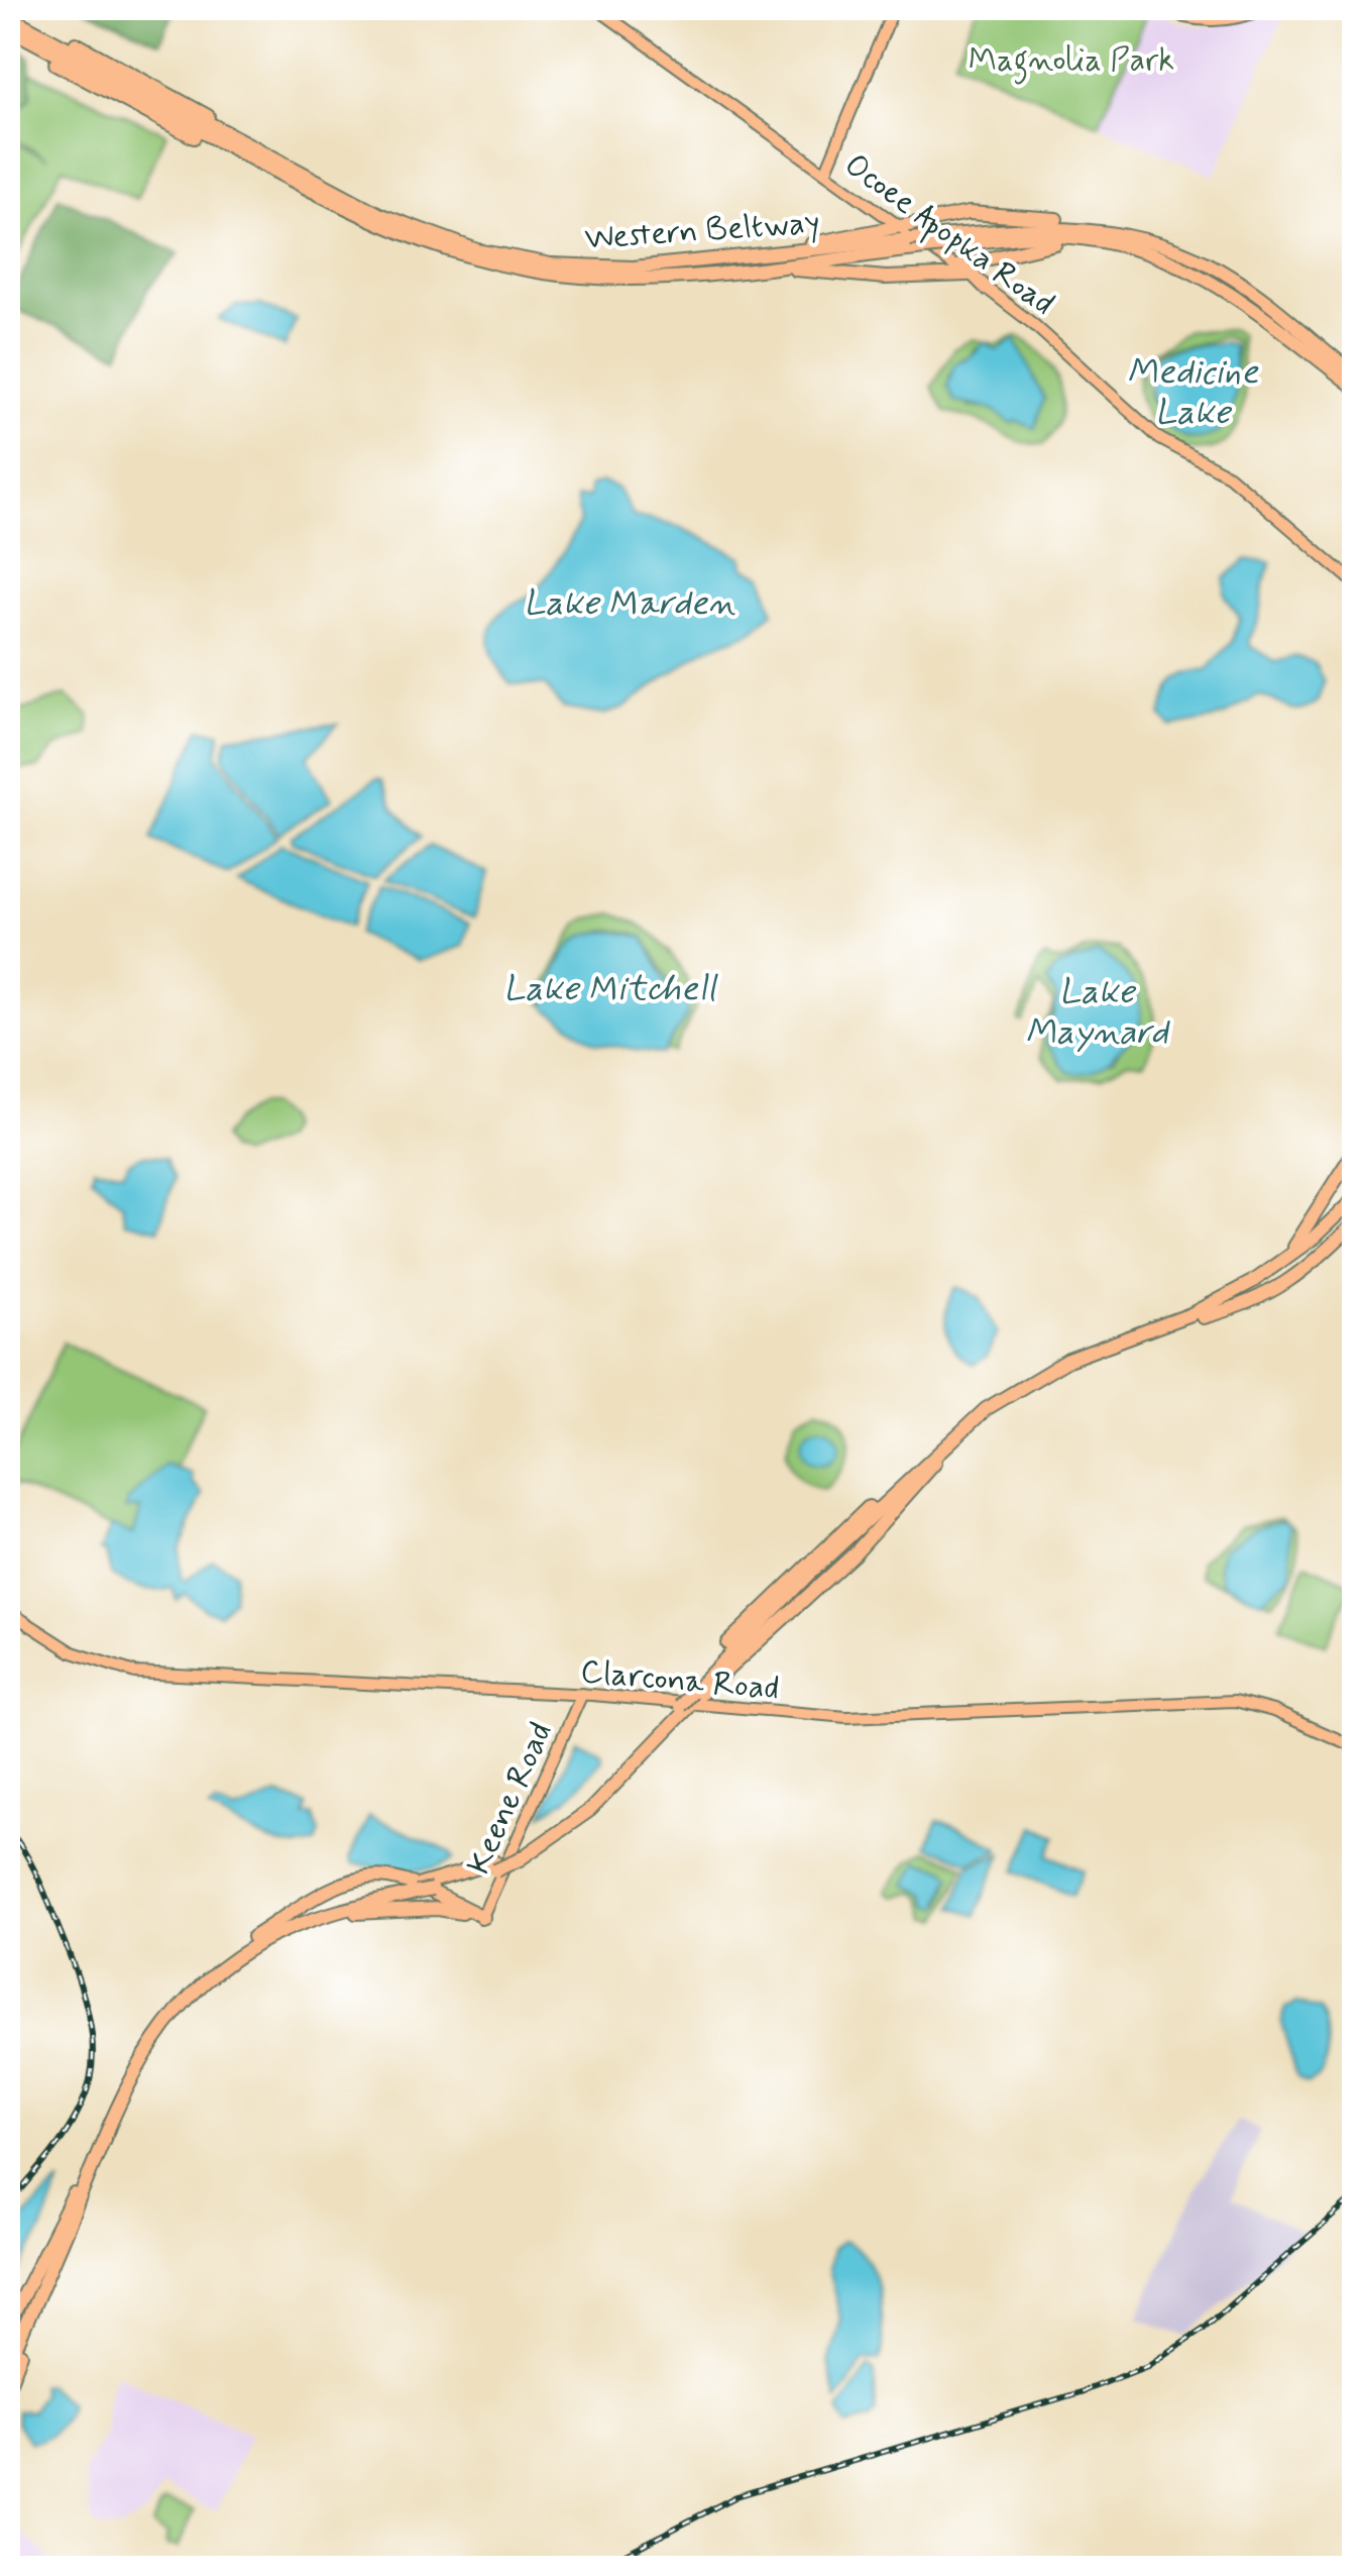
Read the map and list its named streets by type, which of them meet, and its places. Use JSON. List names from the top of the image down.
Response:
{
  "streets": {
    "highway": ["Western Beltway"],
    "main road": ["Ocoee Apopka Road", "Clarcona Road", "Keene Road"]
  },
  "crossings": [
    ["Western Beltway", "Ocoee Apopka Road"],
    ["Clarcona Road", "Keene Road"]
  ],
  "water": [
    "Medicine Lake",
    "Lake Marden",
    "Lake Mitchell",
    "Lake Maynard"
  ],
  "parks": ["Magnolia Park"]
}
